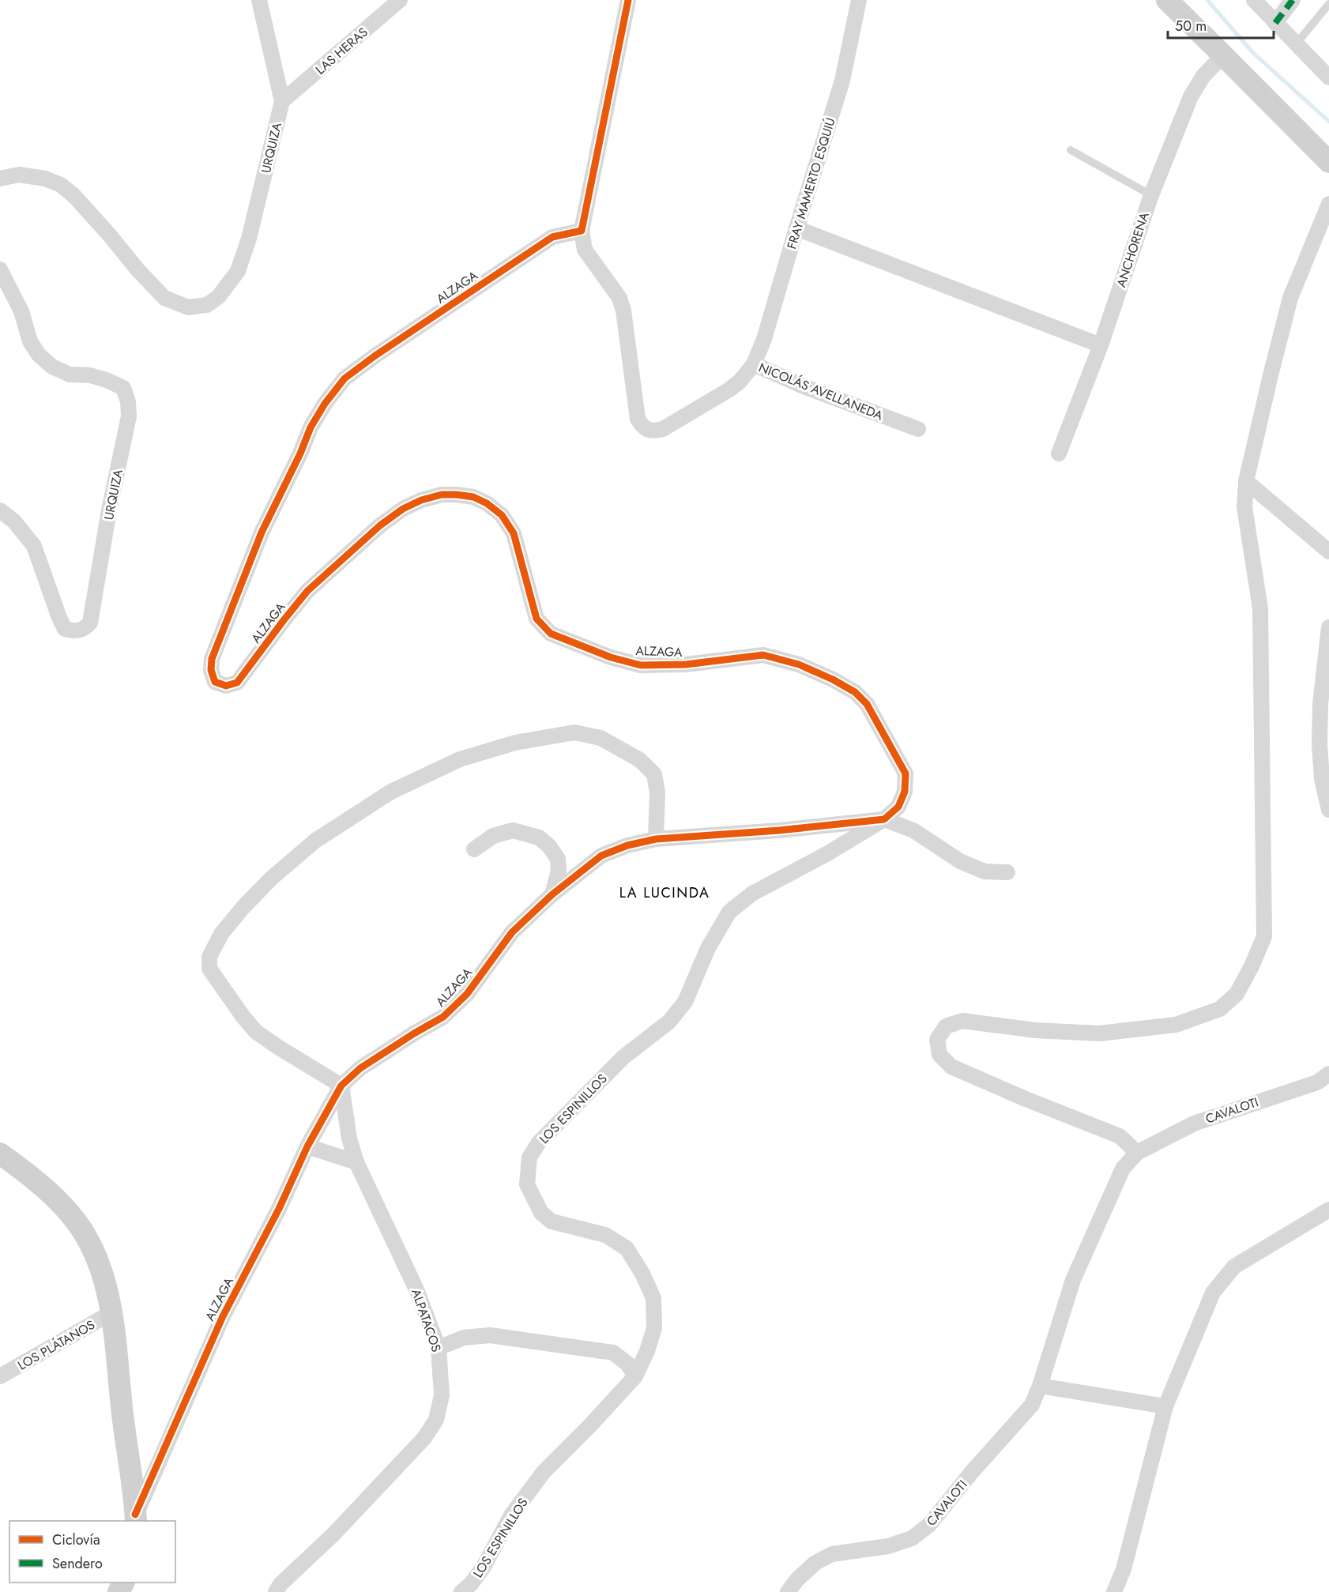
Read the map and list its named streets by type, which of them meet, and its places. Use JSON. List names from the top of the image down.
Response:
{
  "streets": {
    "street": [
      "LAS HERAS",
      "URQUIZA",
      "FRAY MAMERTO ESQUIÚ",
      "ANCHORENA",
      "ALZAGA",
      "NICOLÁS AVELLANEDA",
      "LOS ESPINILLOS",
      "CAVALOTI",
      "ALPATACOS",
      "LOS PLÁTANOS"
    ]
  },
  "crossings": [
    ["LAS HERAS", "URQUIZA"],
    ["FRAY MAMERTO ESQUIÚ", "NICOLÁS AVELLANEDA"],
    ["ALZAGA", "NICOLÁS AVELLANEDA"],
    ["ALZAGA", "LOS ESPINILLOS"],
    ["ALZAGA", "ALPATACOS"]
  ],
  "districts": ["LA LUCINDA"],
  "legend": ["Ciclovía", "Sendero"],
  "scale_bar": "50 m"
}
